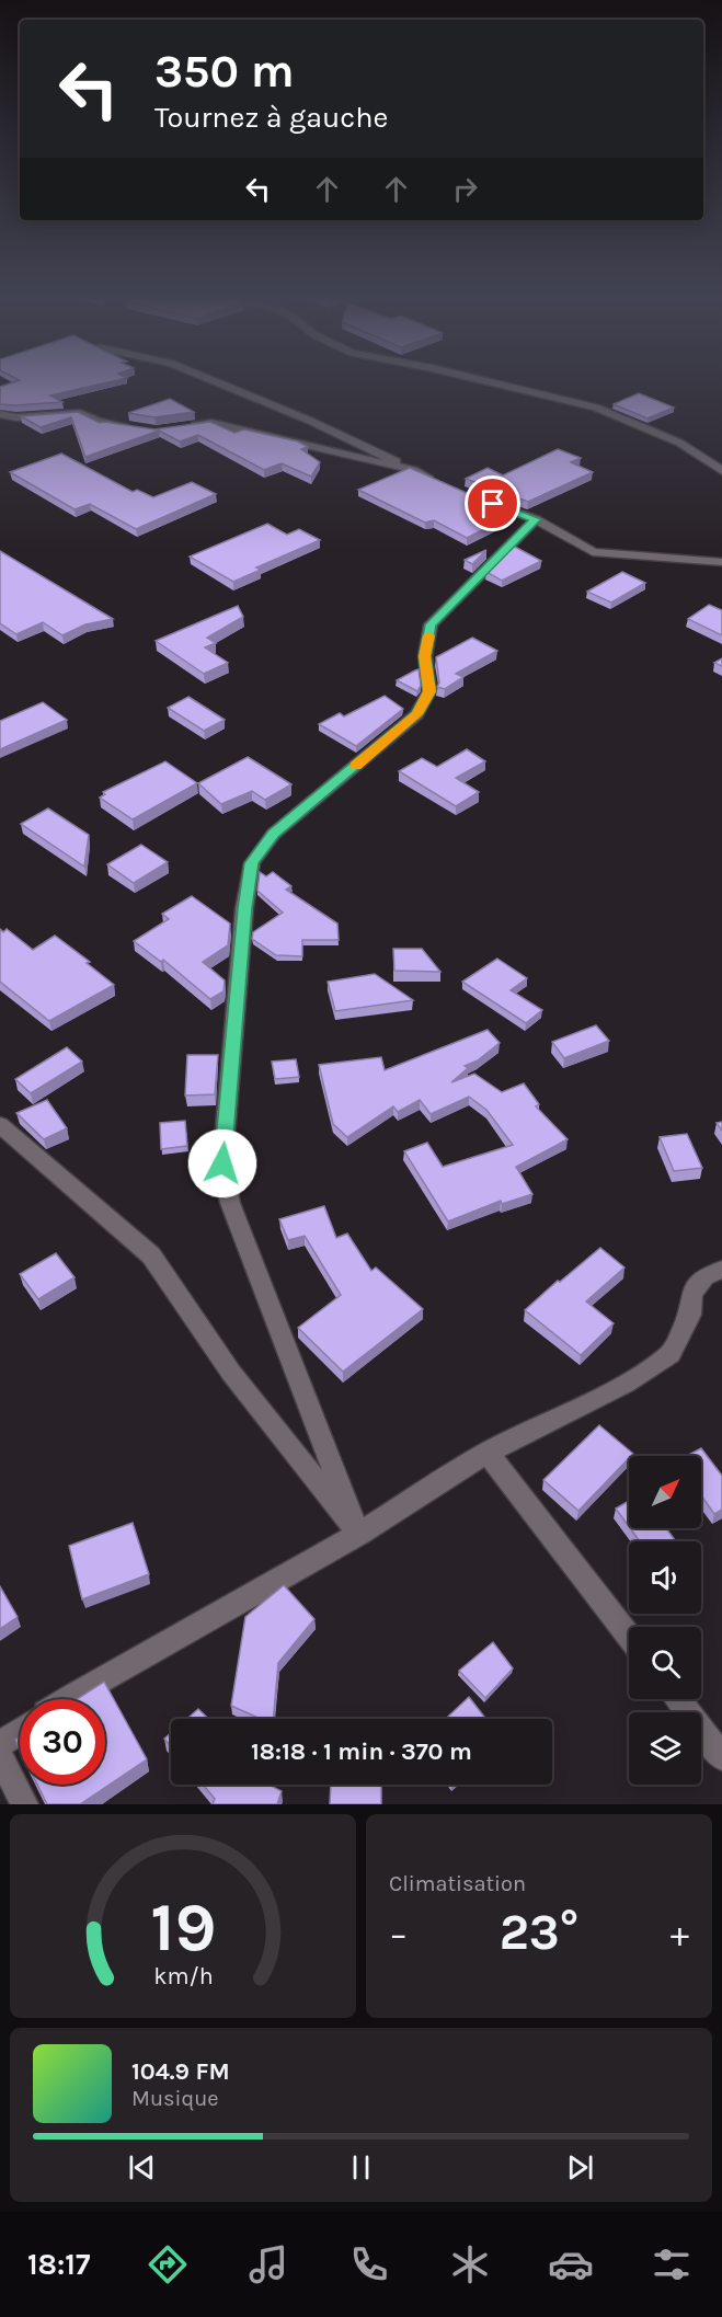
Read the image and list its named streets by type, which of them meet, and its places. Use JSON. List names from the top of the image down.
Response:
{
  "north": "top right",
  "page": {
    "turn": ["350 m", "Tournez à gauche"],
    "limit": "30",
    "trip": "18:18 · 1 min · 370 m",
    "tile": "Climatisation",
    "heat": ["−", "23°", "+"],
    "song": ["104.9 FM", "Musique"],
    "tabs": "18:17",
    "gauge": ["19", "km/h"]
  }
}
